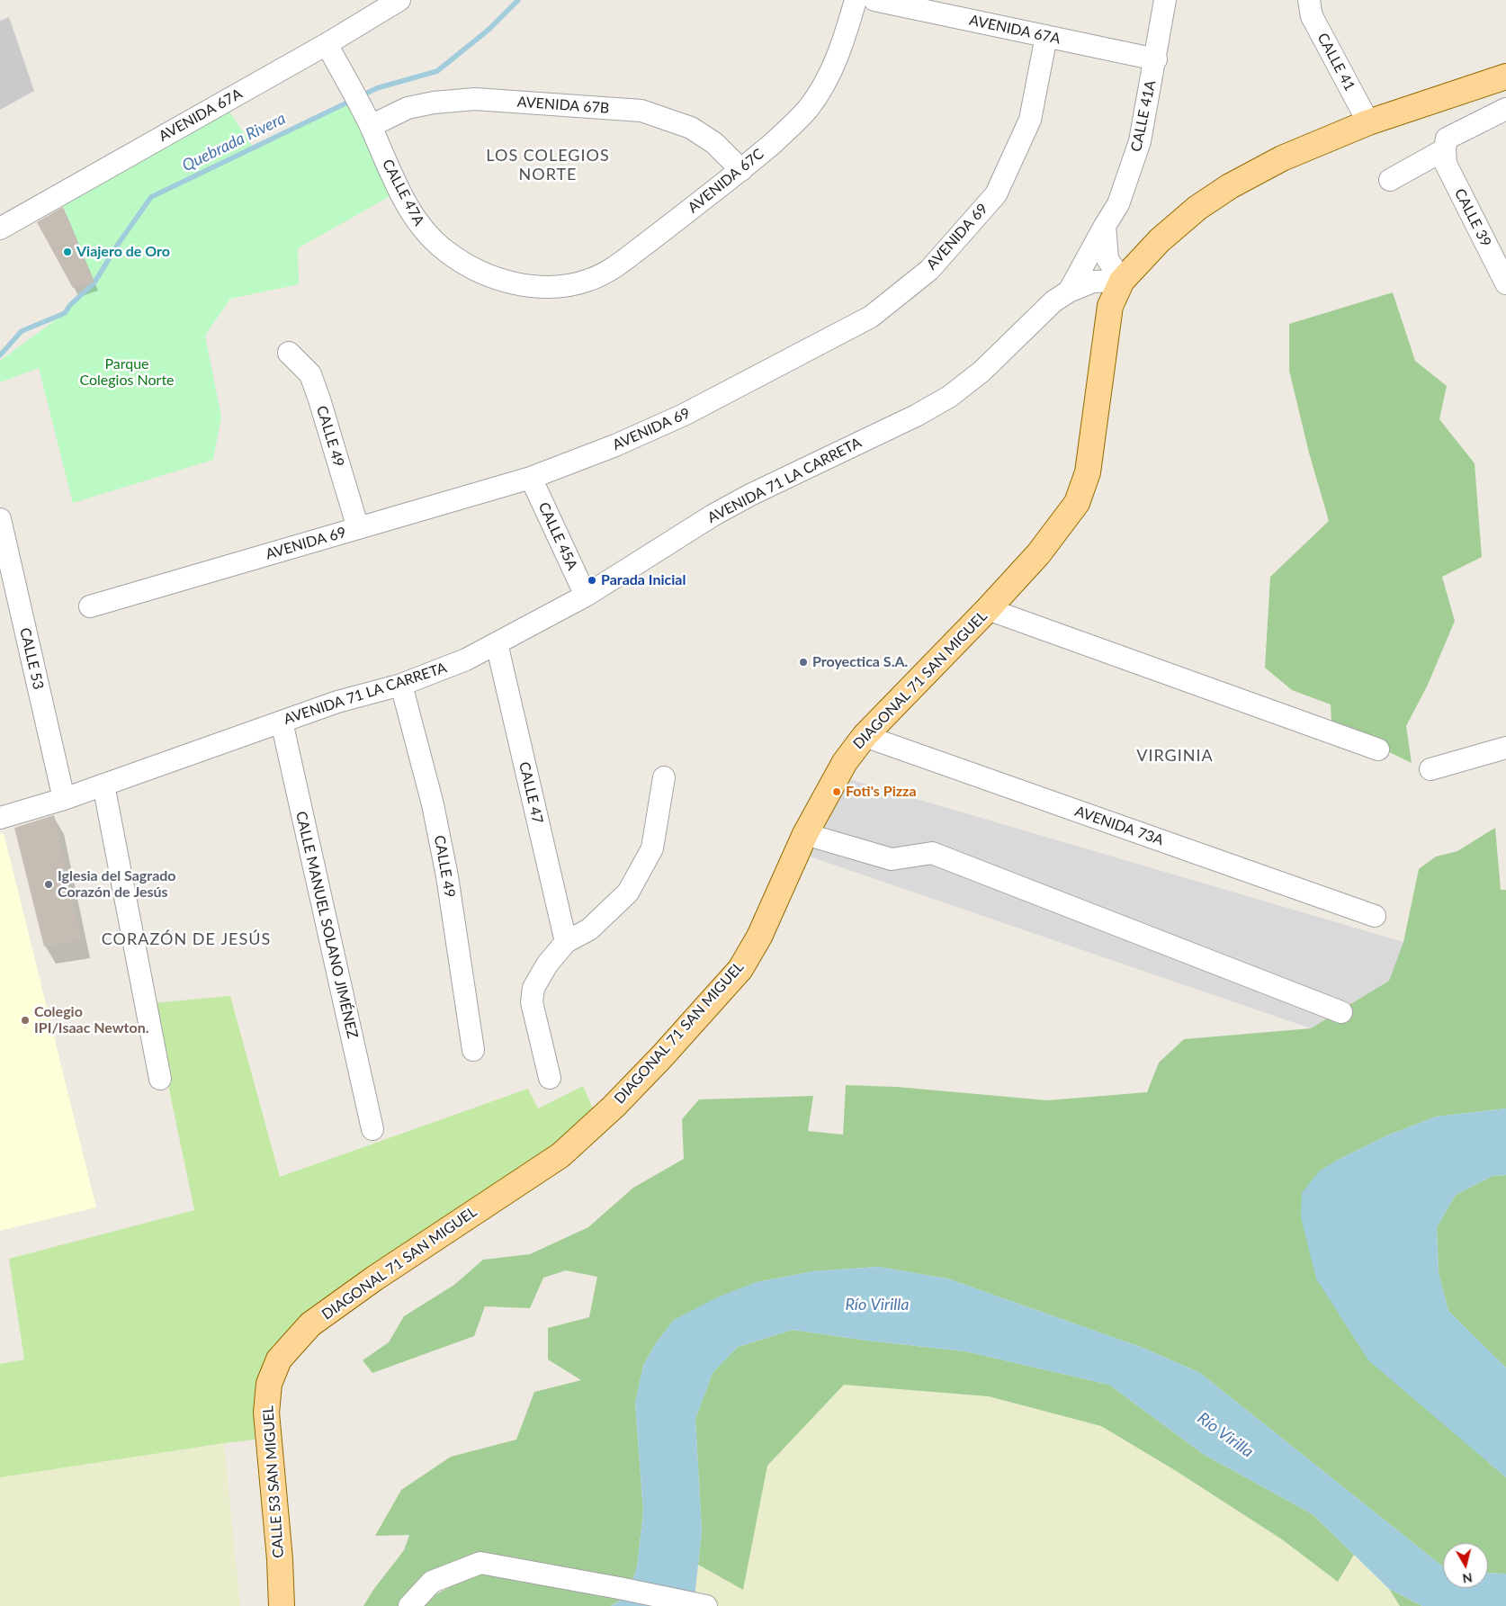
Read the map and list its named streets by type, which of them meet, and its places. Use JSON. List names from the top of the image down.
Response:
{
  "streets": {
    "main road": ["DIAGONAL 71 SAN MIGUEL", "CALLE 53 SAN MIGUEL"],
    "street": [
      "AVENIDA 67A",
      "CALLE 41",
      "AVENIDA 67B",
      "CALLE 41A",
      "AVENIDA 67C",
      "CALLE 47A",
      "CALLE 39",
      "AVENIDA 69",
      "CALLE 49",
      "AVENIDA 71 LA CARRETA",
      "CALLE 45A",
      "CALLE 53",
      "CALLE 47",
      "AVENIDA 73A",
      "CALLE MANUEL SOLANO JIMÉNEZ"
    ]
  },
  "crossings": [
    ["AVENIDA 67A", "CALLE 41A"],
    ["AVENIDA 67A", "CALLE 47A"],
    ["AVENIDA 67A", "AVENIDA 69"],
    ["CALLE 41", "DIAGONAL 71 SAN MIGUEL"],
    ["AVENIDA 67B", "AVENIDA 67C"],
    ["AVENIDA 67B", "CALLE 47A"],
    ["CALLE 41A", "AVENIDA 71 LA CARRETA"],
    ["AVENIDA 67C", "CALLE 47A"],
    ["AVENIDA 69", "CALLE 49"],
    ["AVENIDA 69", "CALLE 45A"],
    ["CALLE 49", "AVENIDA 71 LA CARRETA"],
    ["AVENIDA 71 LA CARRETA", "CALLE 45A"],
    ["AVENIDA 71 LA CARRETA", "CALLE 53"],
    ["AVENIDA 71 LA CARRETA", "DIAGONAL 71 SAN MIGUEL"],
    ["AVENIDA 71 LA CARRETA", "CALLE 47"],
    ["AVENIDA 71 LA CARRETA", "CALLE MANUEL SOLANO JIMÉNEZ"],
    ["DIAGONAL 71 SAN MIGUEL", "AVENIDA 73A"],
    ["DIAGONAL 71 SAN MIGUEL", "CALLE 53 SAN MIGUEL"]
  ],
  "districts": ["LOS COLEGIOS NORTE", "VIRGINIA", "CORAZÓN DE JESÚS"],
  "water": ["Quebrada Rivera", "Río Virilla"],
  "parks": ["Parque Colegios Norte"],
  "places": [
    "Viajero de Oro",
    "Parada Inicial",
    "Proyectica S.A.",
    "Foti's Pizza",
    "Iglesia del Sagrado Corazón de Jesús",
    "Colegio IPI/Isaac Newton."
  ],
  "north": "bottom"
}
